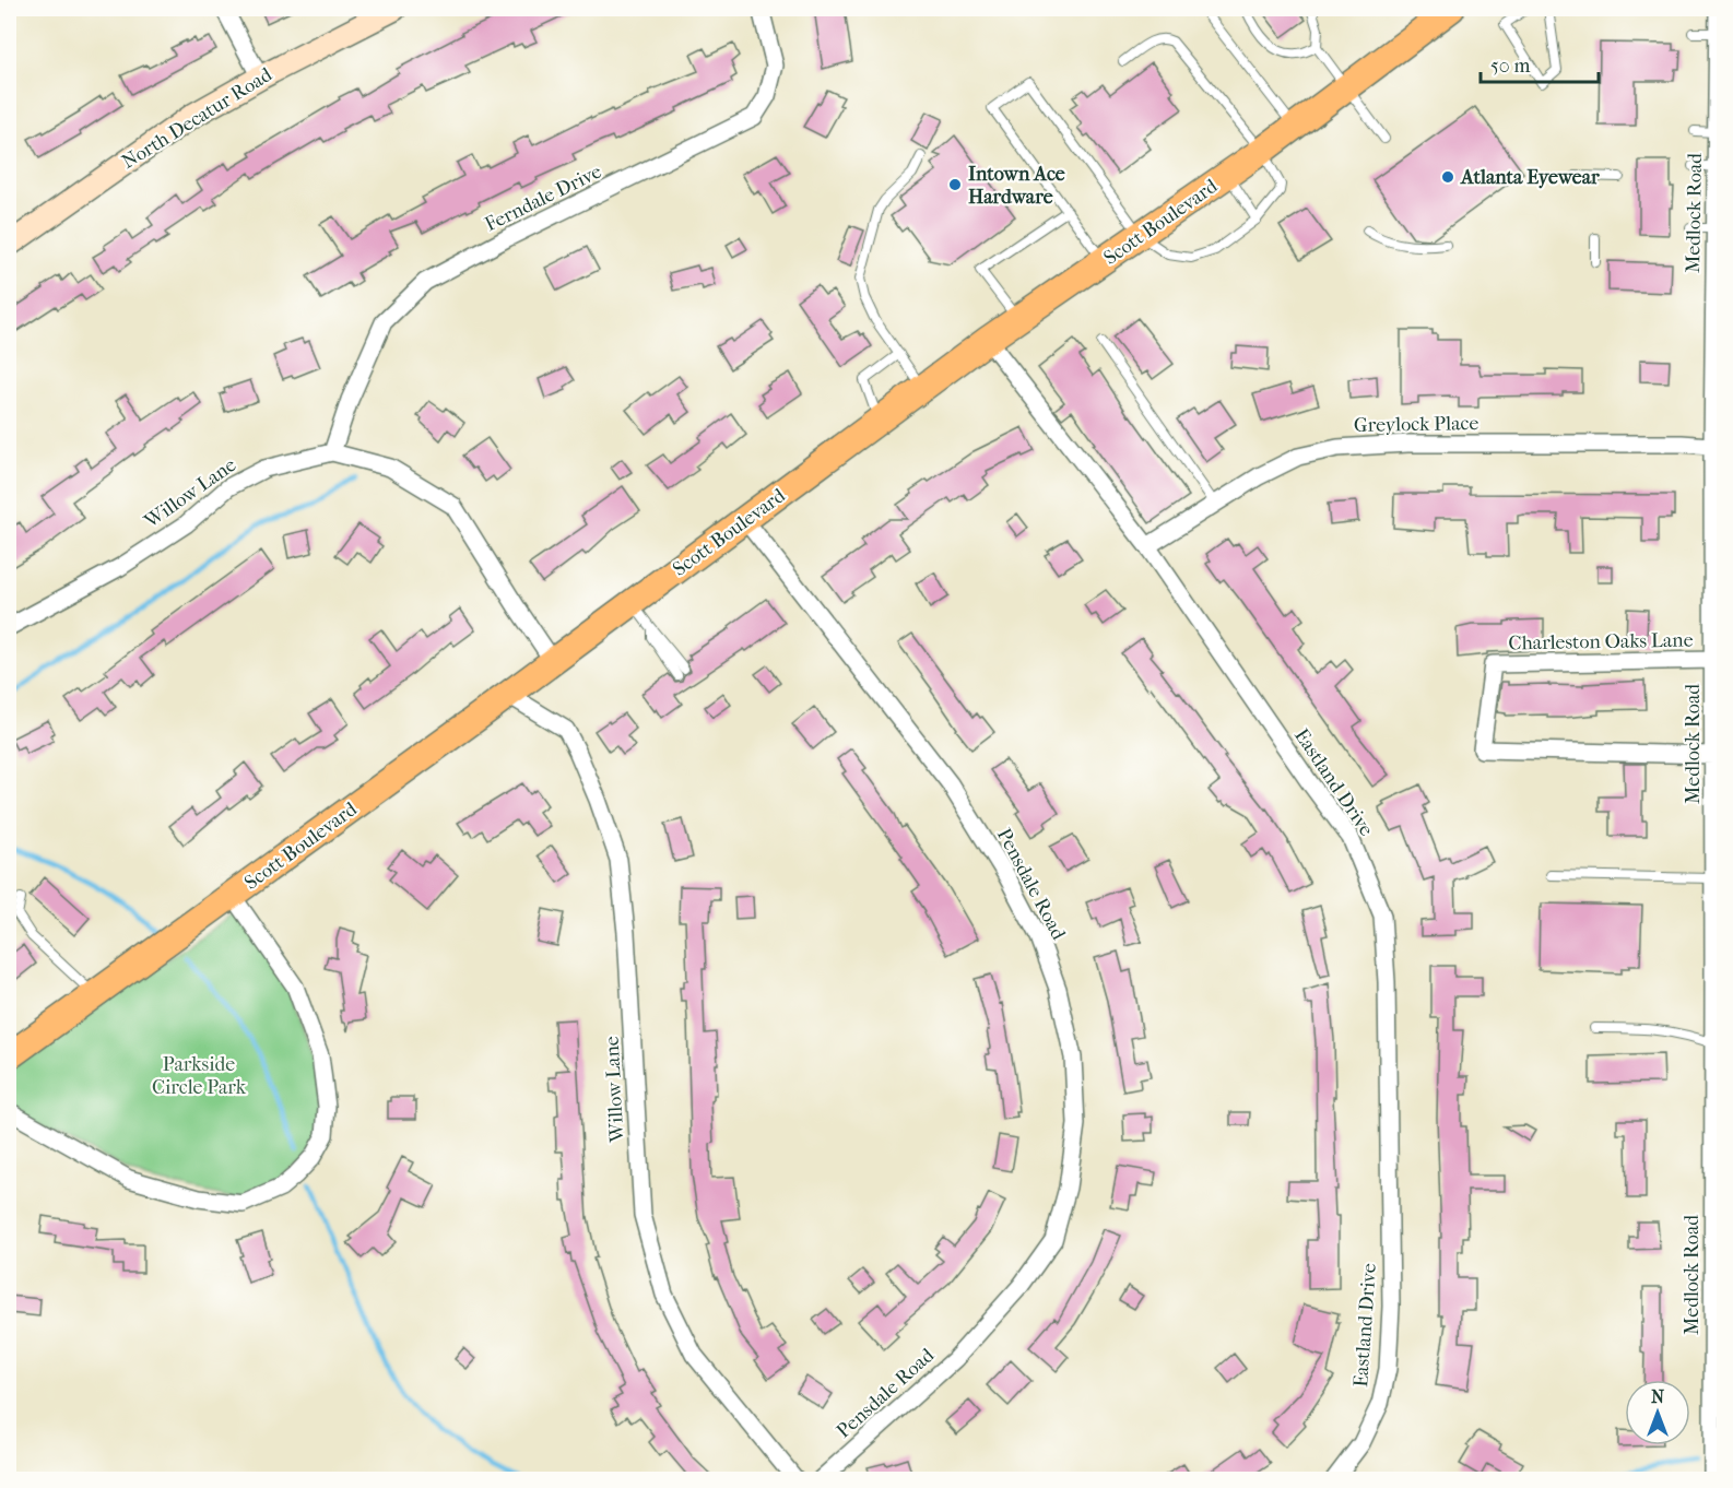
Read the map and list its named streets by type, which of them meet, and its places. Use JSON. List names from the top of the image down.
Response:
{
  "streets": {
    "highway": ["Scott Boulevard"],
    "main road": ["North Decatur Road"],
    "street": [
      "Ferndale Drive",
      "Medlock Road",
      "Greylock Place",
      "Willow Lane",
      "Charleston Oaks Lane",
      "Eastland Drive",
      "Pensdale Road"
    ]
  },
  "crossings": [
    ["Ferndale Drive", "Willow Lane"],
    ["Medlock Road", "Greylock Place"],
    ["Medlock Road", "Charleston Oaks Lane"],
    ["Scott Boulevard", "Willow Lane"],
    ["Scott Boulevard", "Eastland Drive"],
    ["Scott Boulevard", "Pensdale Road"],
    ["Greylock Place", "Eastland Drive"]
  ],
  "parks": ["Parkside Circle Park"],
  "places": ["Atlanta Eyewear", "Intown Ace Hardware"],
  "scale_bar": "50 m",
  "north": "top"
}
